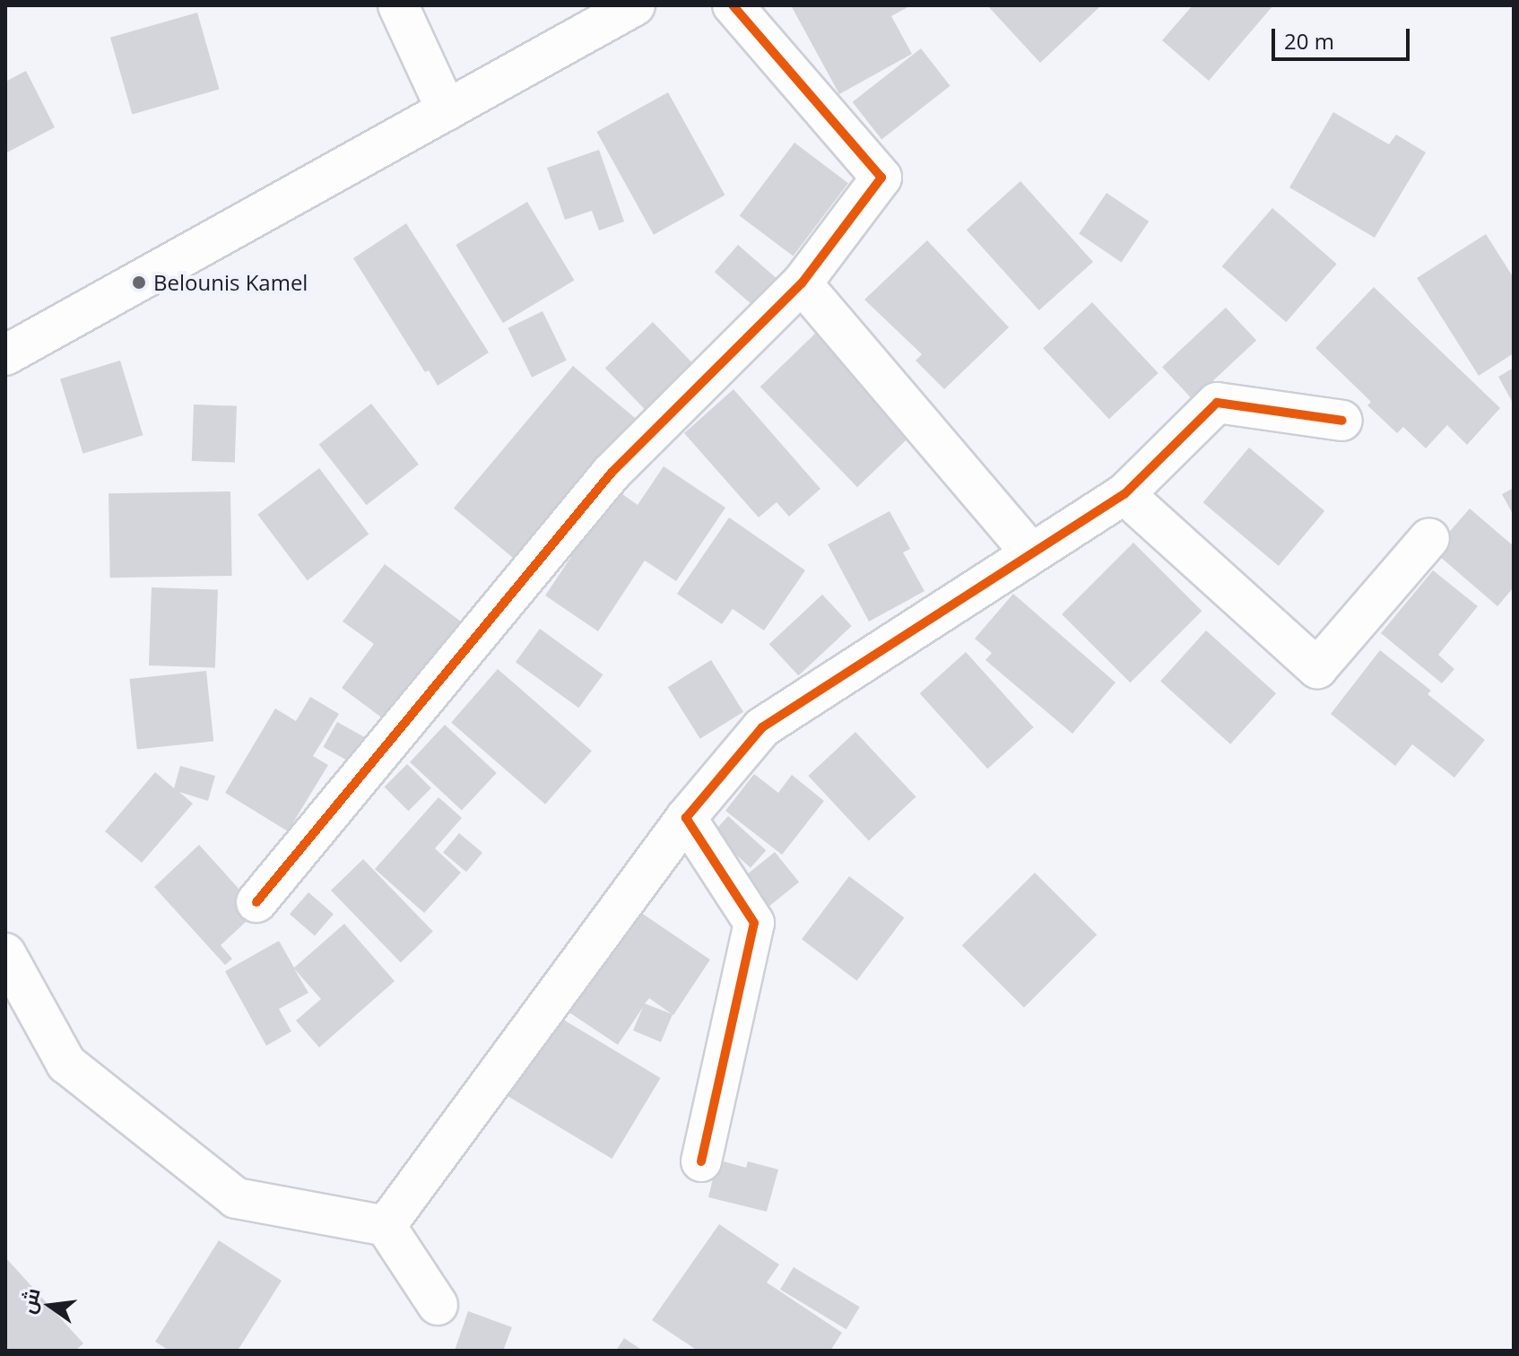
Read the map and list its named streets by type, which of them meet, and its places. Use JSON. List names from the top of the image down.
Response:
{
  "places": ["Belounis Kamel"],
  "scale_bar": "20 m",
  "north": "left"
}
